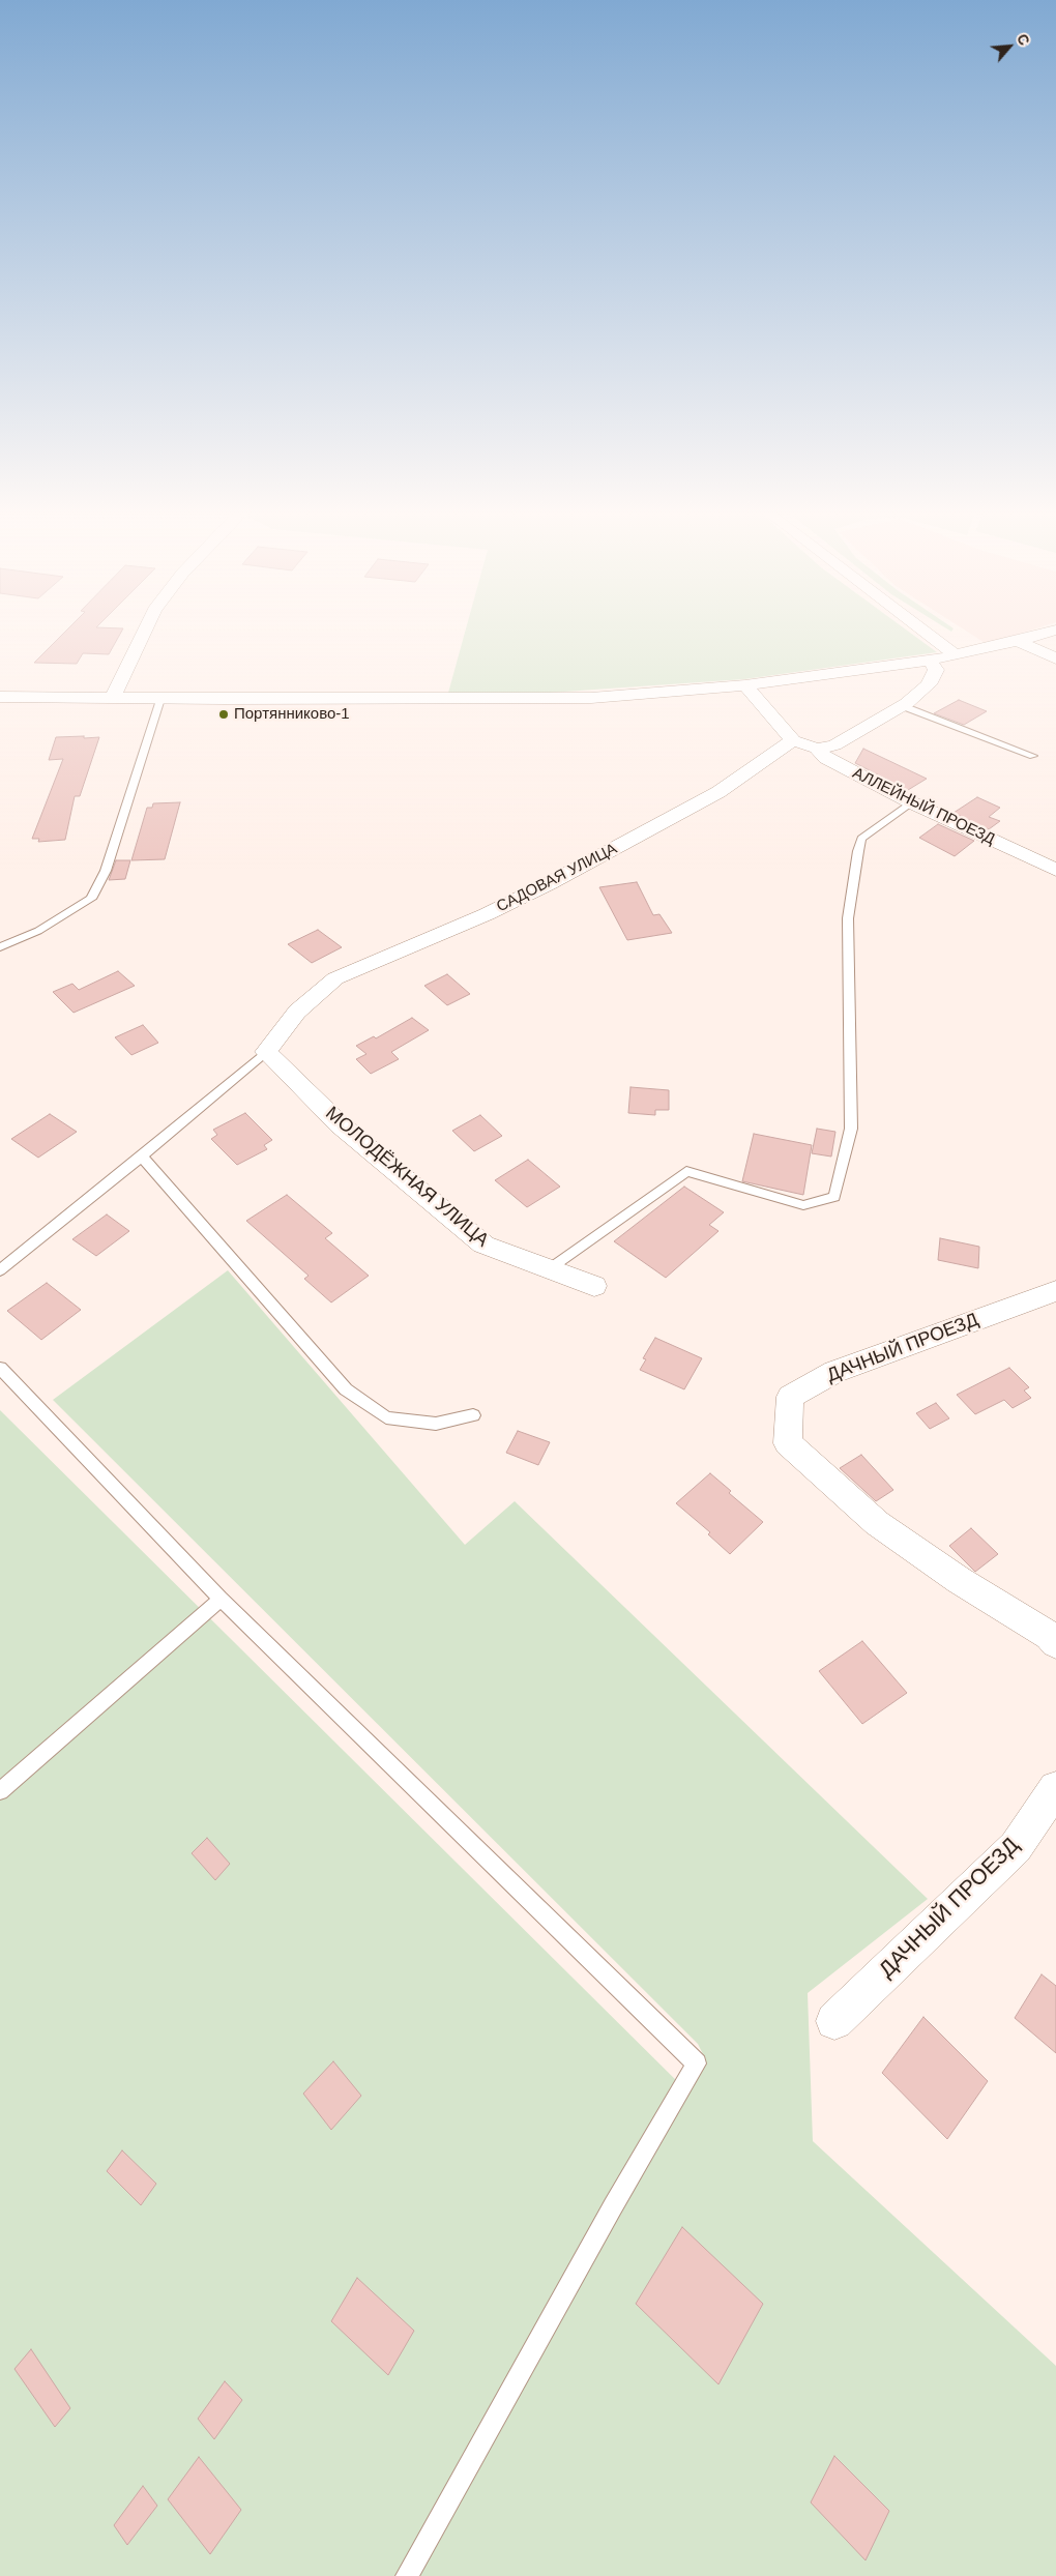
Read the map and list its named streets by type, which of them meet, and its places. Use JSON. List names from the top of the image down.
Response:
{
  "streets": {
    "street": [
      "АЛЛЕЙНЫЙ ПРОЕЗД",
      "САДОВАЯ УЛИЦА",
      "МОЛОДЁЖНАЯ УЛИЦА",
      "ДАЧНЫЙ ПРОЕЗД"
    ]
  },
  "crossings": [
    ["АЛЛЕЙНЫЙ ПРОЕЗД", "САДОВАЯ УЛИЦА"],
    ["САДОВАЯ УЛИЦА", "МОЛОДЁЖНАЯ УЛИЦА"]
  ],
  "places": ["Портянниково-1"],
  "north": "top right"
}
